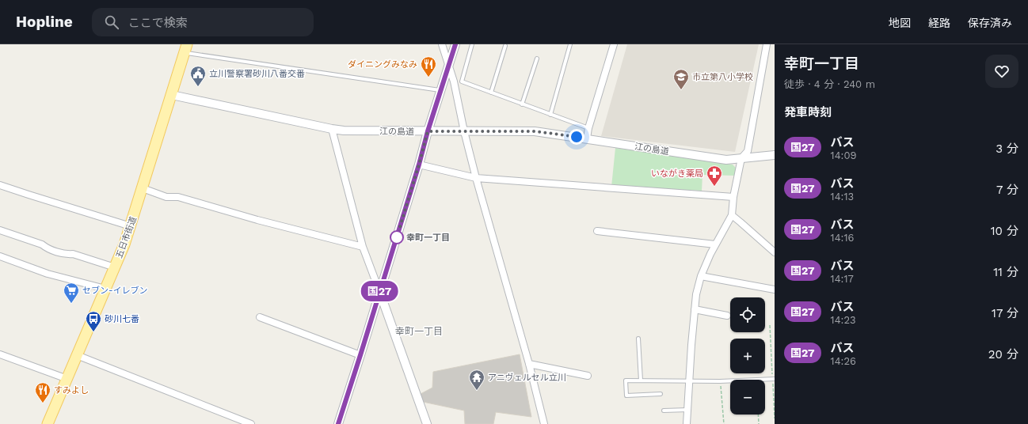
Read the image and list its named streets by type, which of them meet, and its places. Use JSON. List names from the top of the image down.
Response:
{
  "streets": {
    "main road": ["五日市街道"],
    "street": ["江の島道"]
  },
  "crossings": [
    ["江の島道", "五日市街道"]
  ],
  "districts": ["幸町一丁目"],
  "places": {
    "restaurant": ["ダイニングみなみ", "すみよし"],
    "public building": ["立川警察署砂川八番交番"],
    "school or university": ["市立第八小学校"],
    "pharmacy": ["いながき薬局"],
    "other": ["幸町一丁目"],
    "supermarket": ["セブン-イレブン"],
    "bus stop": ["砂川七番"],
    "temple": ["アニヴェルセル立川"]
  },
  "lines": ["bus line 国27"],
  "page": {
    "header": "Hopline",
    "search": "ここで検索",
    "nav": ["地図", "経路", "保存済み"],
    "on_map": "国27",
    "heading": [
      ["幸町一丁目", "徒歩 · 4 分 · 240 m"],
      "発車時刻"
    ],
    "list": [
      {
        "mark": "国27",
        "name": "バス",
        "note": "14:09",
        "value": "3 分"
      },
      {
        "mark": "国27",
        "name": "バス",
        "note": "14:13",
        "value": "7 分"
      },
      {
        "mark": "国27",
        "name": "バス",
        "note": "14:16",
        "value": "10 分"
      },
      {
        "mark": "国27",
        "name": "バス",
        "note": "14:17",
        "value": "11 分"
      },
      {
        "mark": "国27",
        "name": "バス",
        "note": "14:23",
        "value": "17 分"
      },
      {
        "mark": "国27",
        "name": "バス",
        "note": "14:26",
        "value": "20 分"
      }
    ],
    "map_buttons": ["+", "−"]
  }
}
